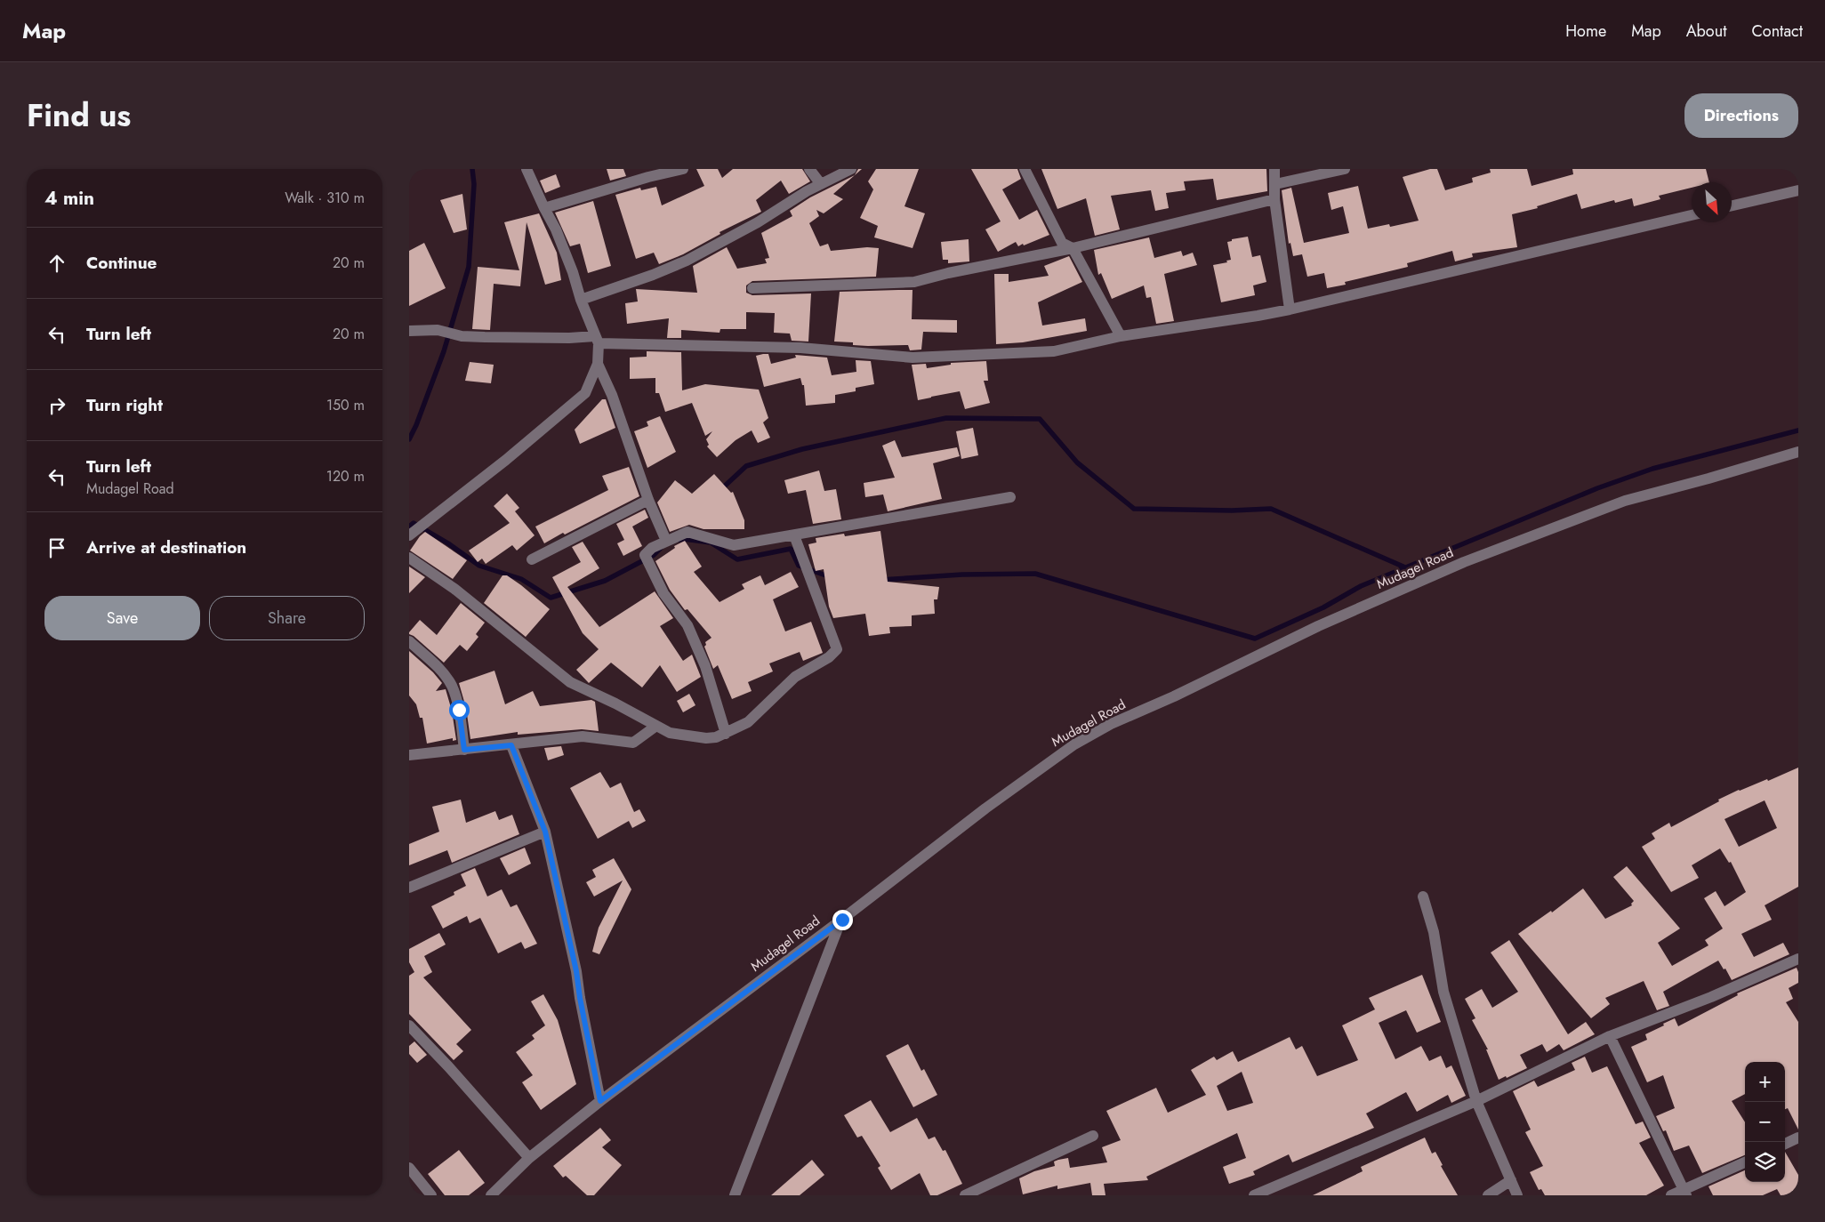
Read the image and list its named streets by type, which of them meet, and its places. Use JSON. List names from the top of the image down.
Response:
{
  "streets": {
    "street": ["Mudagel Road"]
  },
  "north": "bottom right",
  "page": {
    "header": "Map",
    "nav": [
      "Home",
      "Map",
      "About",
      "Contact"
    ],
    "title": "Find us",
    "buttons": [
      "Directions",
      ["Save", "Share"]
    ],
    "heading": ["4 min", "Walk · 310 m"],
    "list": [
      ["Continue", "20 m"],
      ["Turn left", "20 m"],
      ["Turn right", "150 m"],
      ["Turn left", "Mudagel Road", "120 m"],
      "Arrive at destination"
    ],
    "map_buttons": ["+", "−"]
  }
}
